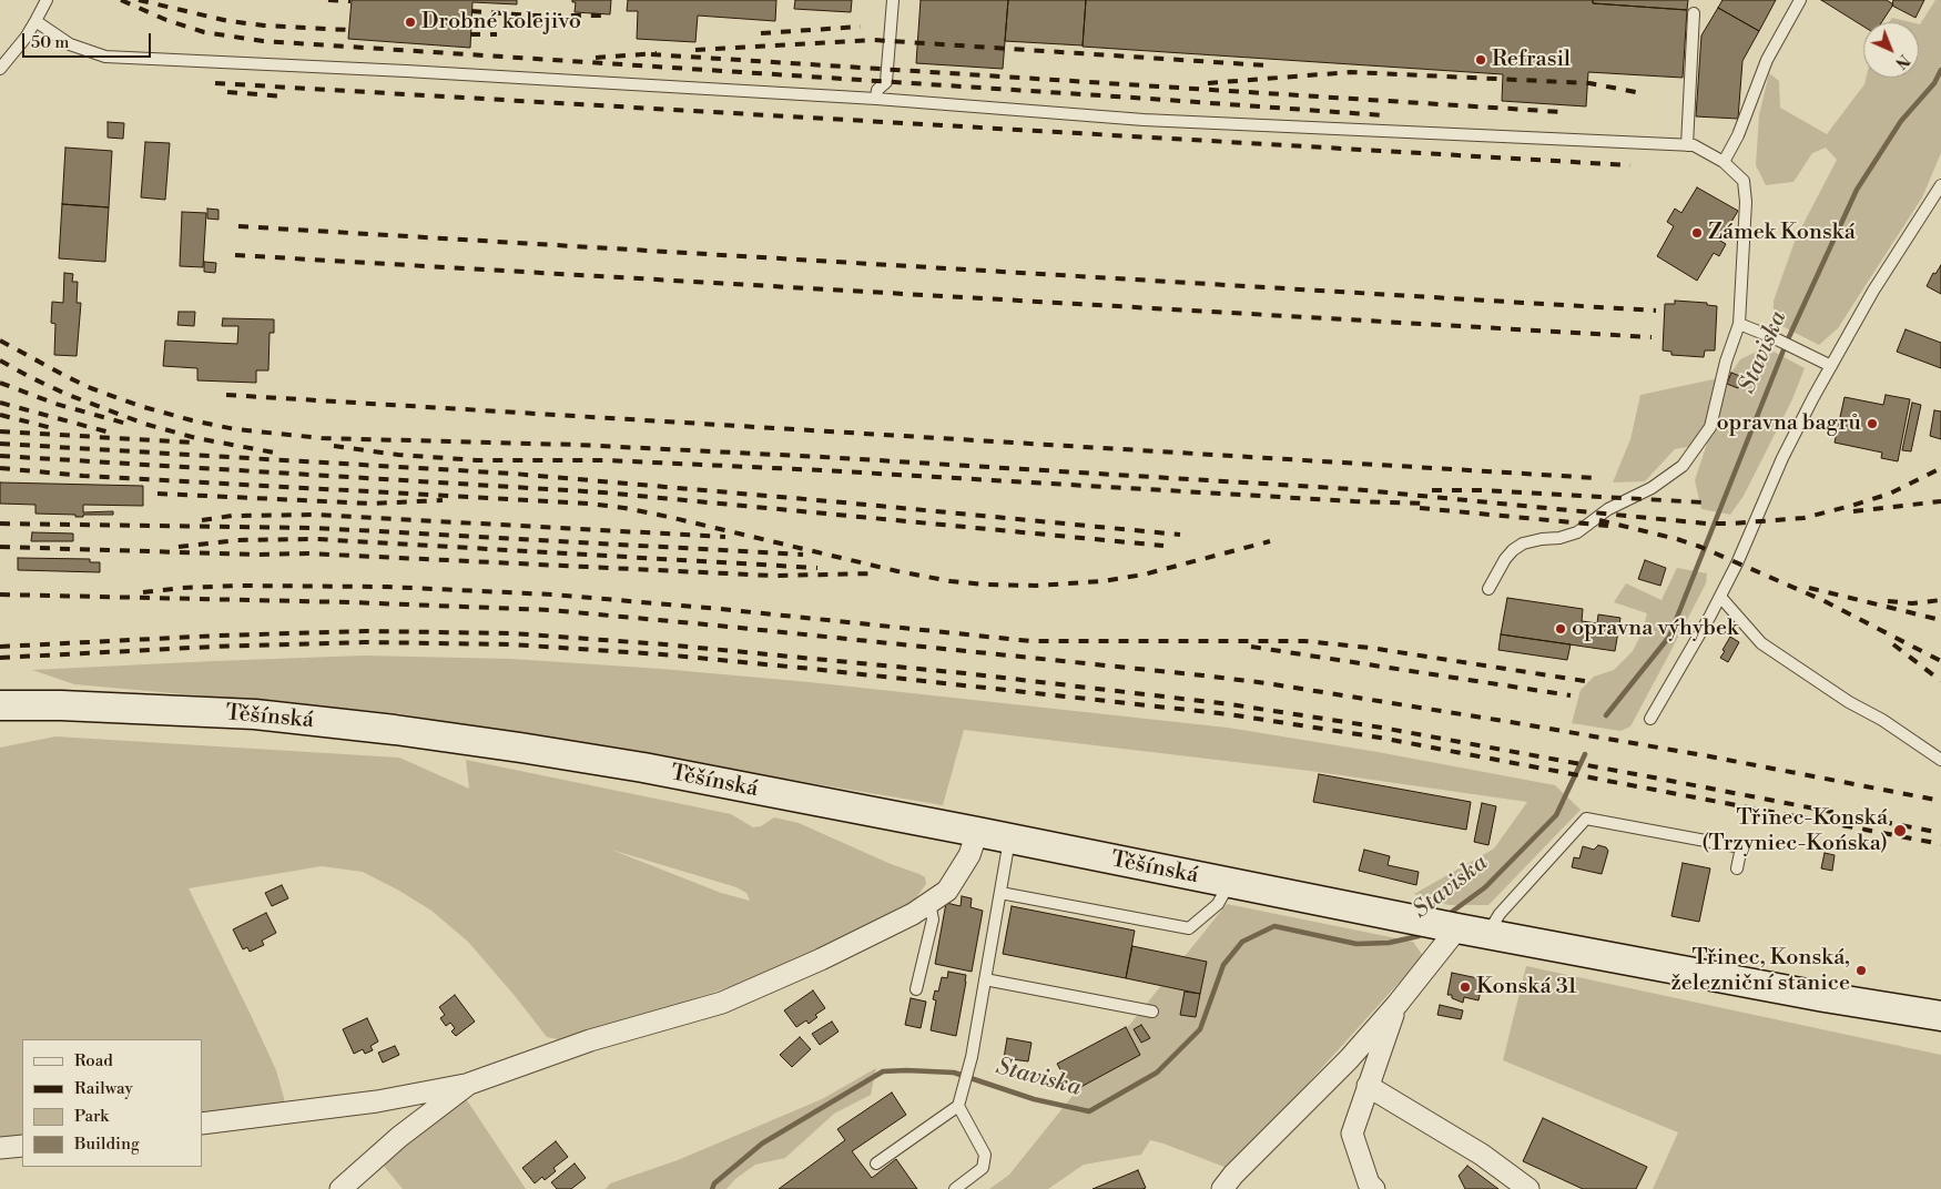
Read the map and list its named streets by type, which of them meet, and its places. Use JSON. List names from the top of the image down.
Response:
{
  "streets": {
    "main road": ["Těšínská"]
  },
  "water": ["Staviska"],
  "places": [
    "Drobné kolejivo",
    "Refrasil",
    "Zámek Konská",
    "opravna bagrů",
    "opravna výhybek",
    "Třinec-Konská (Trzyniec-Końska)",
    "Třinec, Konská, železniční stanice",
    "Konská 31"
  ],
  "legend": [
    "Road",
    "Railway",
    "Park",
    "Building"
  ],
  "scale_bar": "50 m",
  "north": "bottom right"
}
